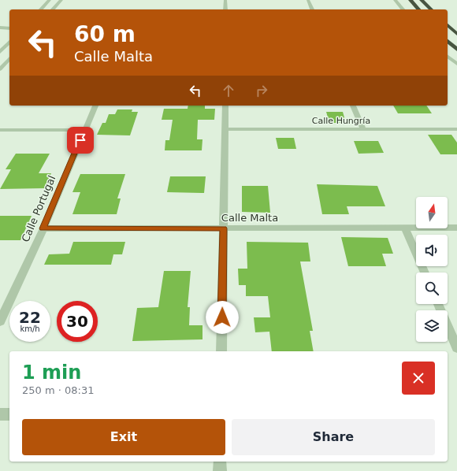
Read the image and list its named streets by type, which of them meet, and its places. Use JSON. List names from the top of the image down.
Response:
{
  "streets": {
    "street": ["Calle Hungría", "Calle Portugal", "Calle Malta"]
  },
  "crossings": [
    ["Calle Portugal", "Calle Malta"]
  ],
  "north": "top",
  "page": {
    "turn": ["60 m", "Calle Malta"],
    "speed": "22 km/h",
    "limit": "30",
    "heading": ["1 min", "250 m · 08:31"],
    "buttons": ["Exit", "Share"]
  }
}
